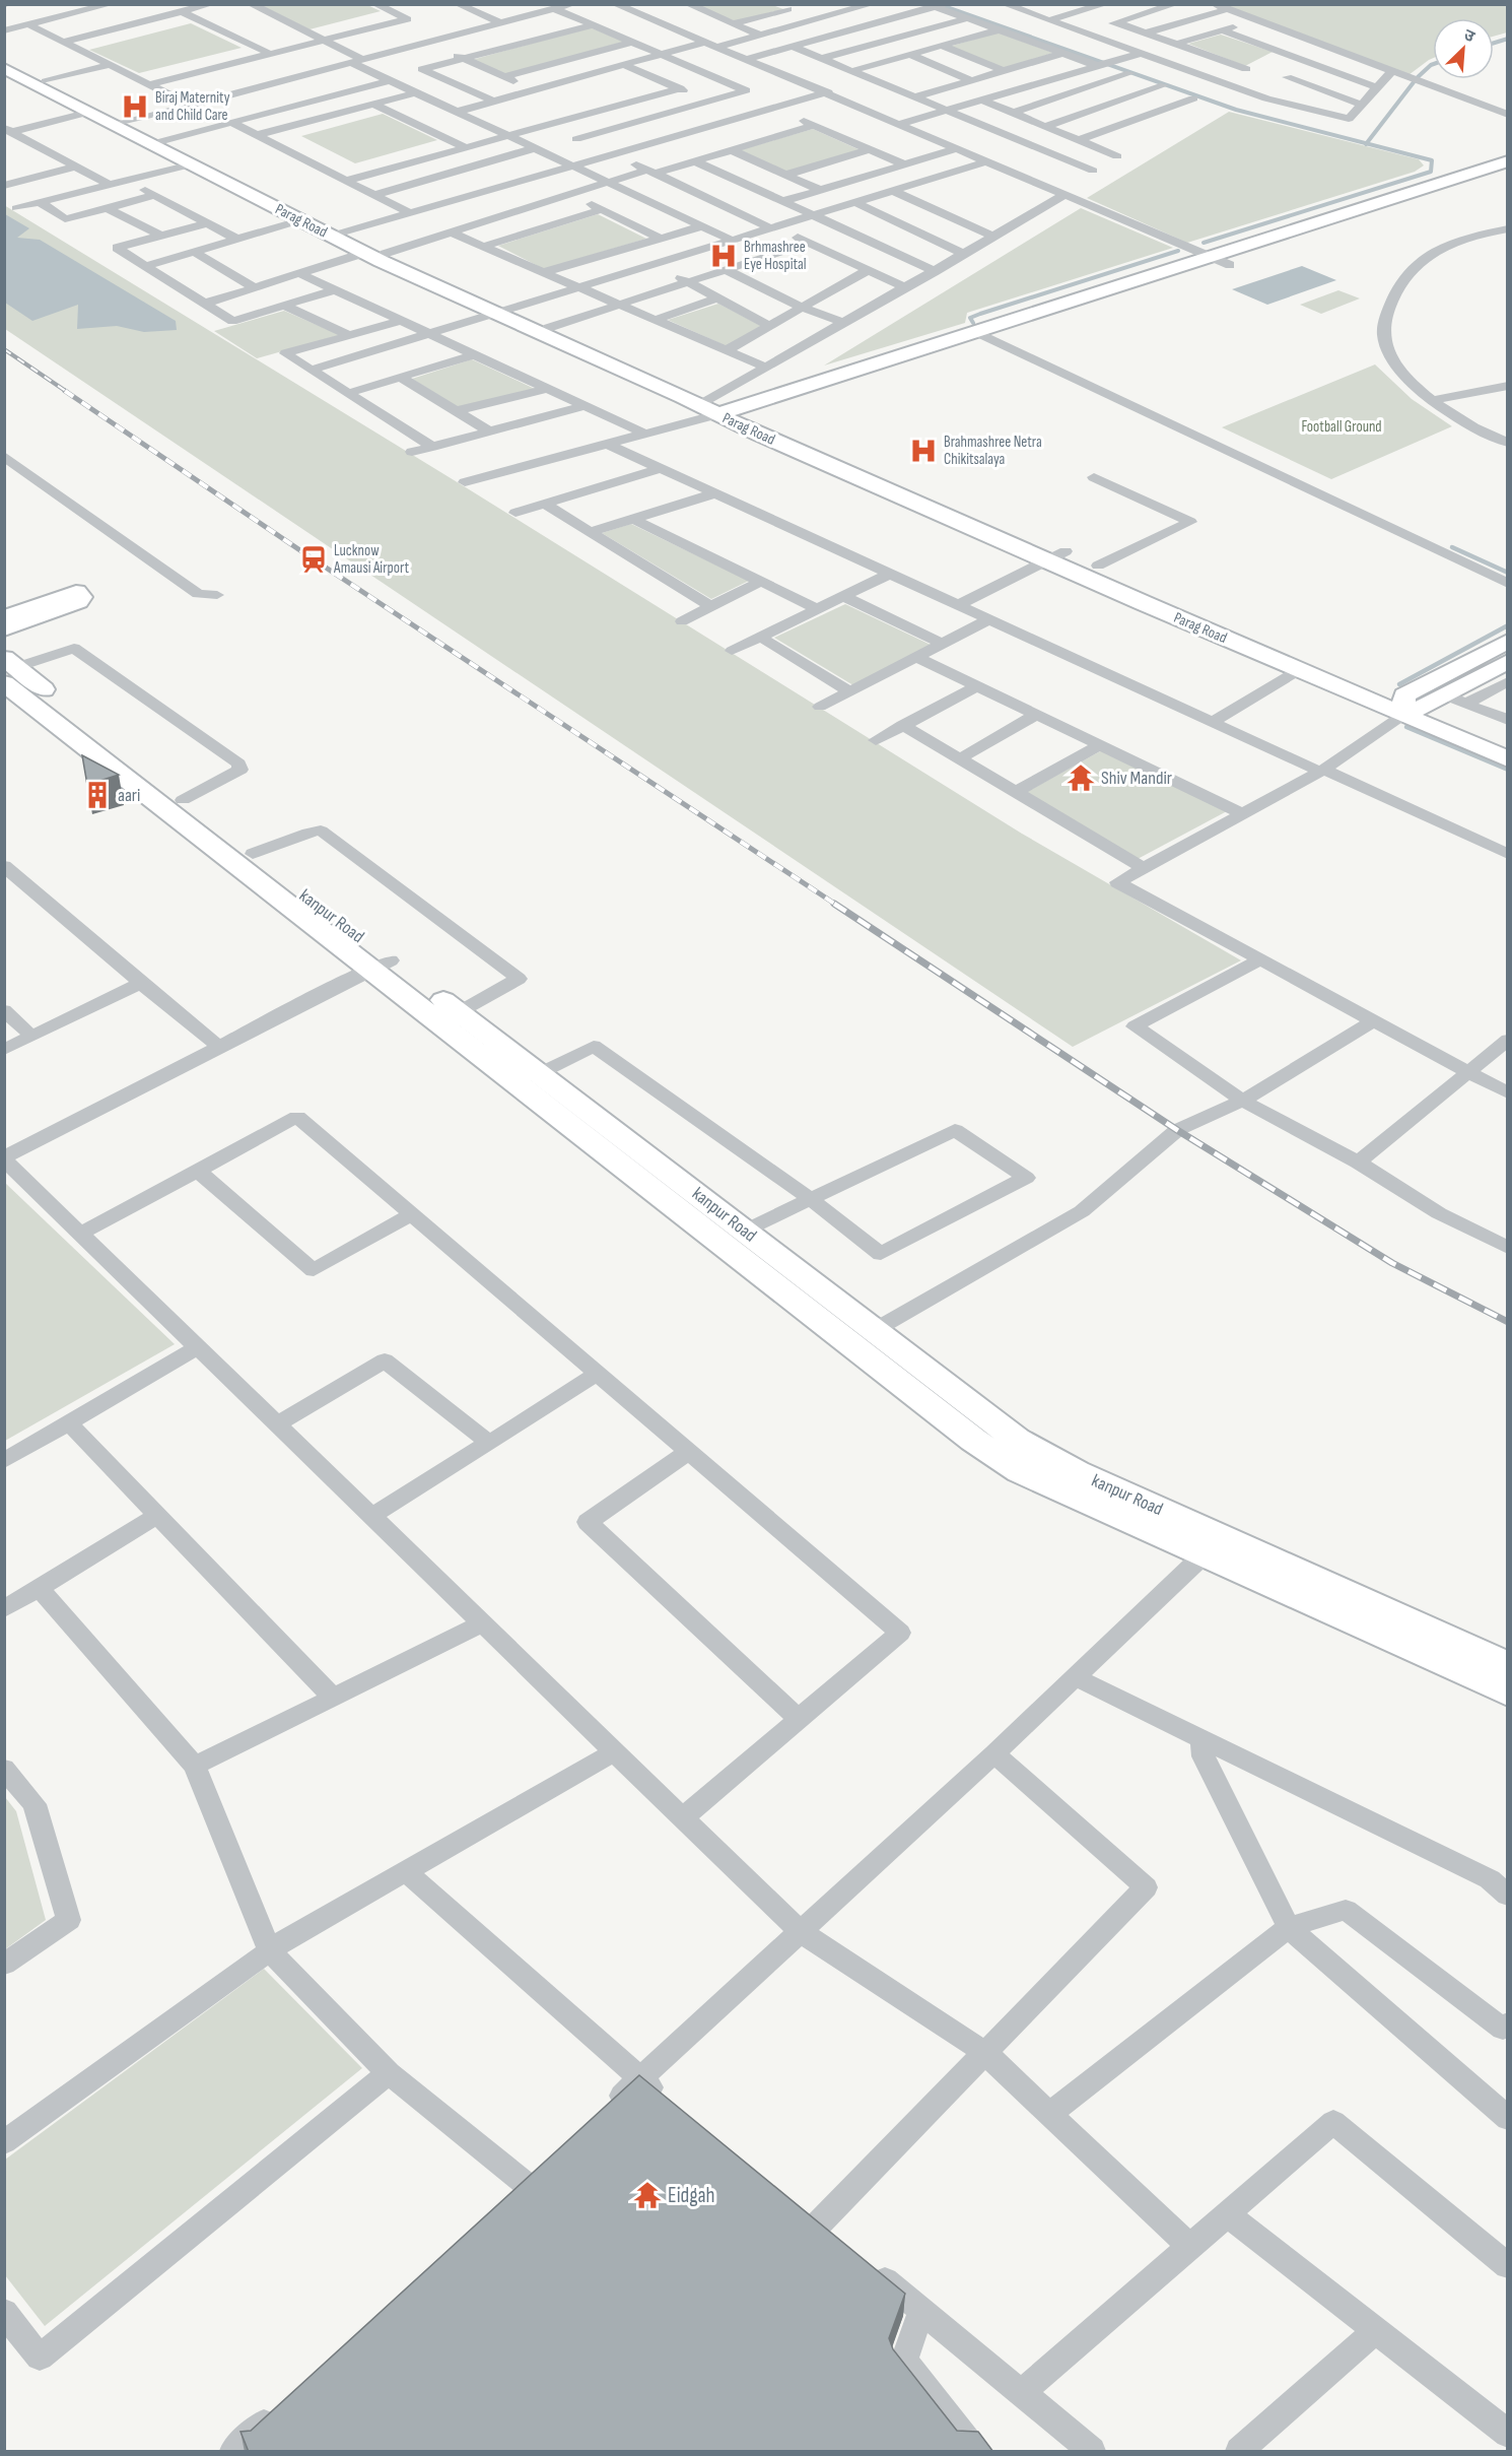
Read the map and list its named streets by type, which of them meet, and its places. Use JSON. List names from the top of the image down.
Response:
{
  "streets": {
    "street": ["Parag Road", "kanpur Road"]
  },
  "parks": ["Football Ground"],
  "places": {
    "hospital": ["Biraj Maternity and Child Care", "Brhmashree Eye Hospital", "Brahmashree Netra Chikitsalaya"],
    "station": ["Lucknow Amausi Airport"],
    "temple": ["Shiv Mandir", "Eidgah"],
    "building": ["aari"]
  },
  "north": "top right"
}
